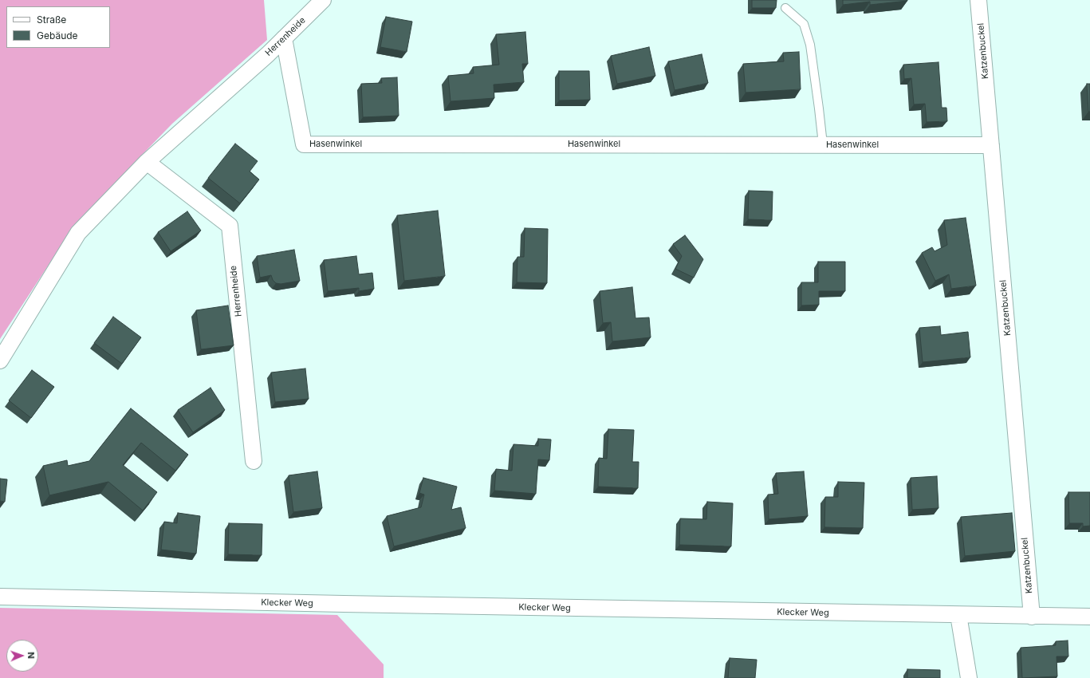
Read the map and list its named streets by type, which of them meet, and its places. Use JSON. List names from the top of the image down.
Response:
{
  "streets": {
    "street": [
      "Herrenheide",
      "Katzenbuckel",
      "Hasenwinkel",
      "Klecker Weg"
    ]
  },
  "crossings": [
    ["Herrenheide", "Hasenwinkel"],
    ["Katzenbuckel", "Hasenwinkel"],
    ["Katzenbuckel", "Klecker Weg"]
  ],
  "legend": ["Straße", "Gebäude"],
  "north": "right"
}
